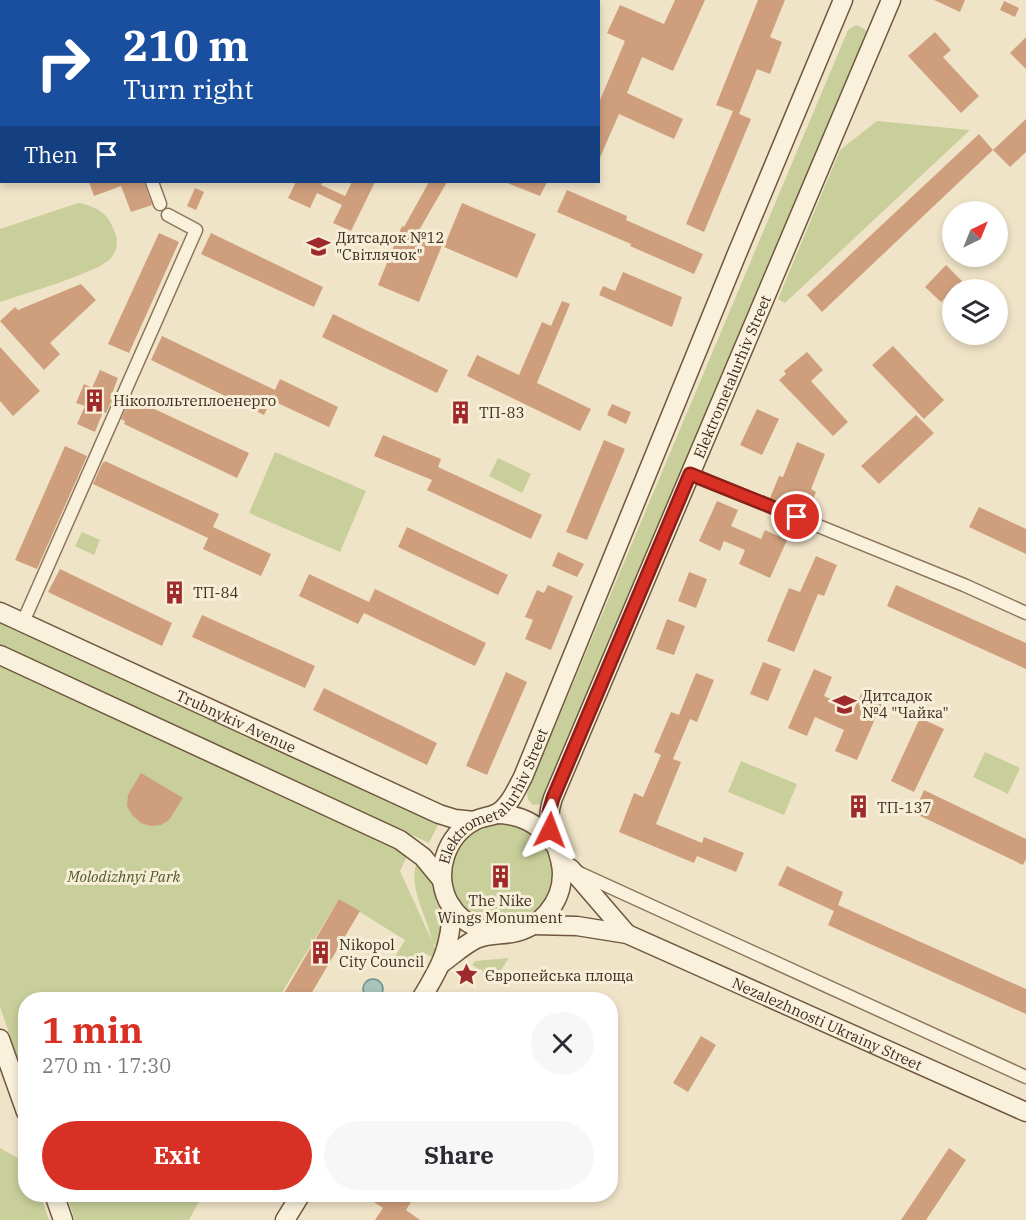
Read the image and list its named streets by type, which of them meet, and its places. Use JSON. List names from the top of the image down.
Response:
{
  "streets": {
    "main road": ["Elektrometalurhiv Street", "Trubnykiv Avenue", "Nezalezhnosti Ukrainy Street"]
  },
  "crossings": [
    ["Elektrometalurhiv Street", "Trubnykiv Avenue"]
  ],
  "parks": ["Molodizhnyi Park"],
  "places": {
    "school or university": ["Дитсадок №12 \"Світлячок\"", "Дитсадок №4 \"Чайка\""],
    "building": [
      "Нікопольтеплоенерго",
      "ТП-83",
      "ТП-84",
      "ТП-137",
      "The Nike Wings Monument",
      "Nikopol City Council"
    ],
    "place": ["Європейська площа"]
  },
  "north": "top right",
  "page": {
    "turn": ["210 m", "Turn right"],
    "then": "Then",
    "heading": ["1 min", "270 m · 17:30"],
    "buttons": ["Exit", "Share"]
  }
}
